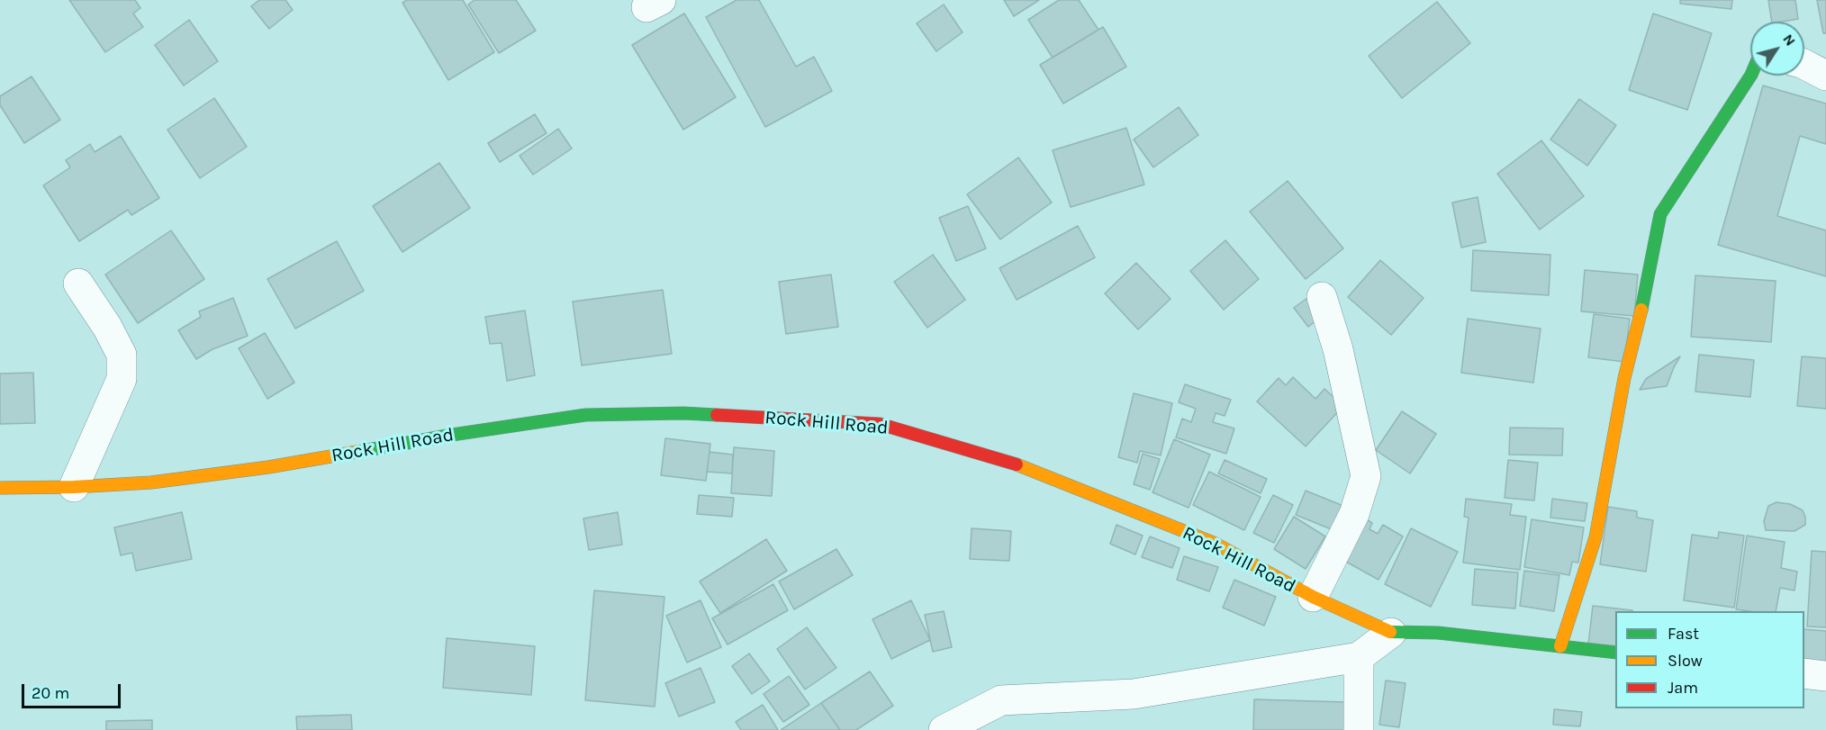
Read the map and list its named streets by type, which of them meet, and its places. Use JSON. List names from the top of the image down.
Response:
{
  "streets": {
    "street": ["Rock Hill Road"]
  },
  "legend": ["Fast", "Slow", "Jam"],
  "scale_bar": "20 m",
  "north": "top right"
}
